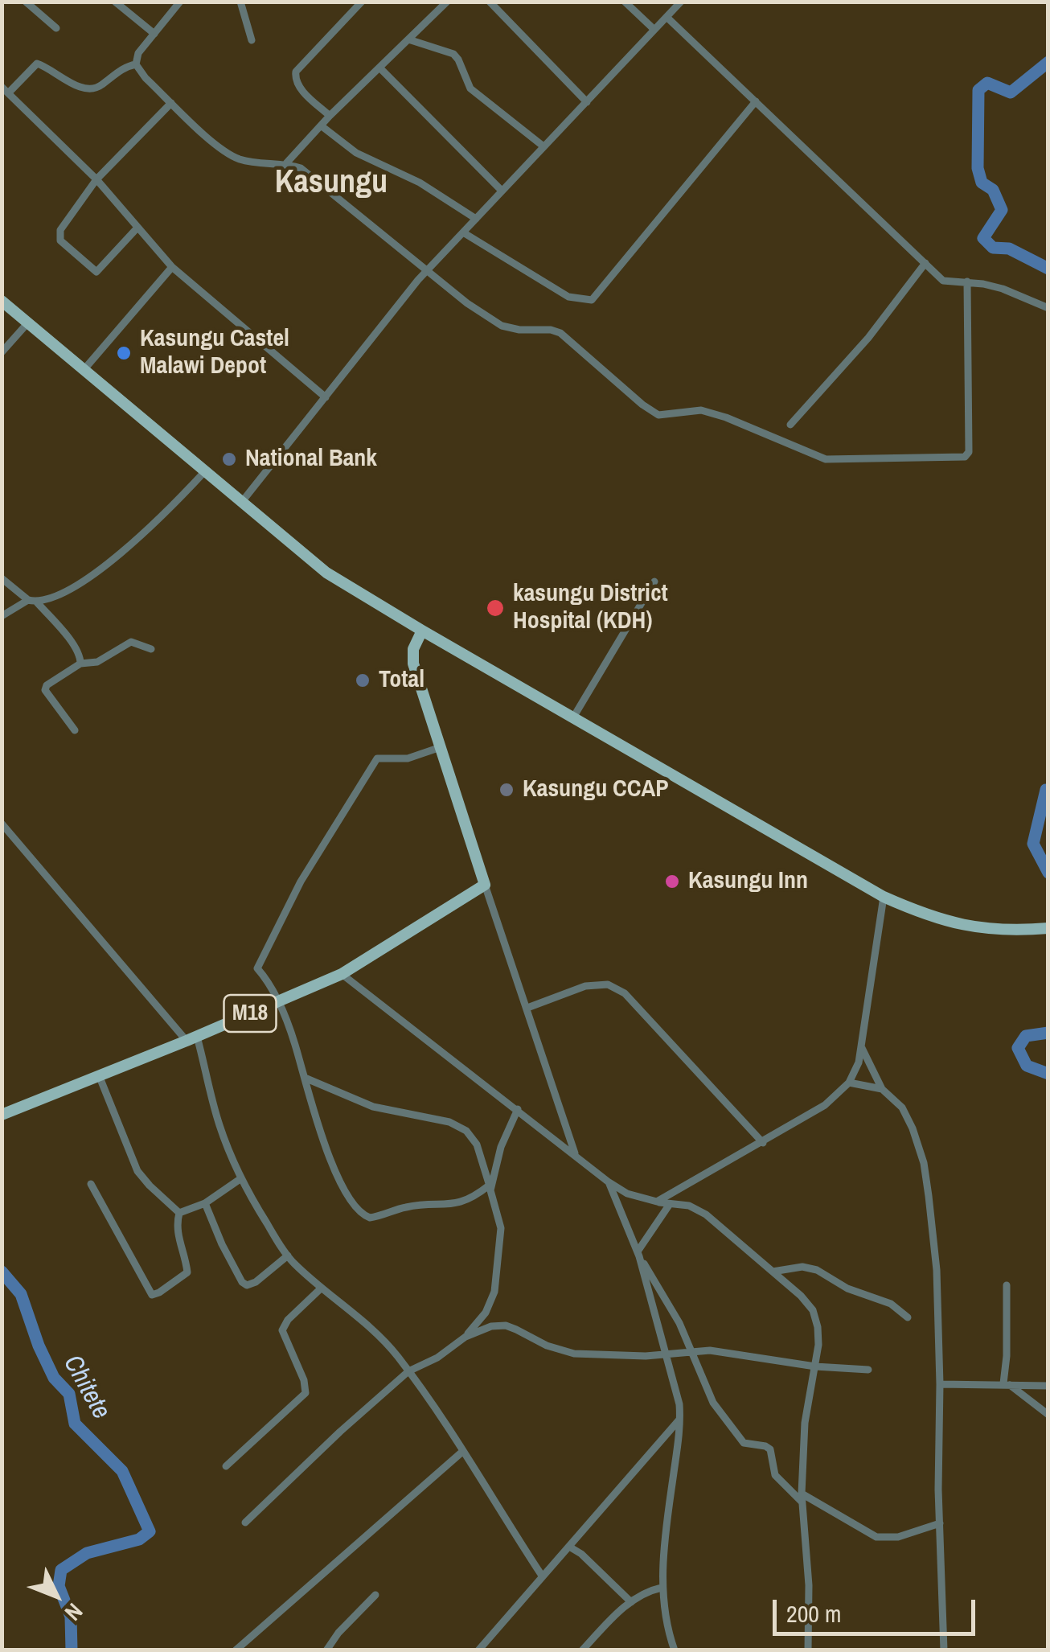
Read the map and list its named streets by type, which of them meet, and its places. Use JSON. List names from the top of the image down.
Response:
{
  "streets": {
    "main road": ["M18"]
  },
  "districts": ["Kasungu"],
  "water": ["Chitete"],
  "places": [
    "Kasungu Castel Malawi Depot",
    "National Bank",
    "kasungu District Hospital (KDH)",
    "Total",
    "Kasungu CCAP",
    "Kasungu Inn"
  ],
  "scale_bar": "200 m",
  "north": "bottom right"
}
